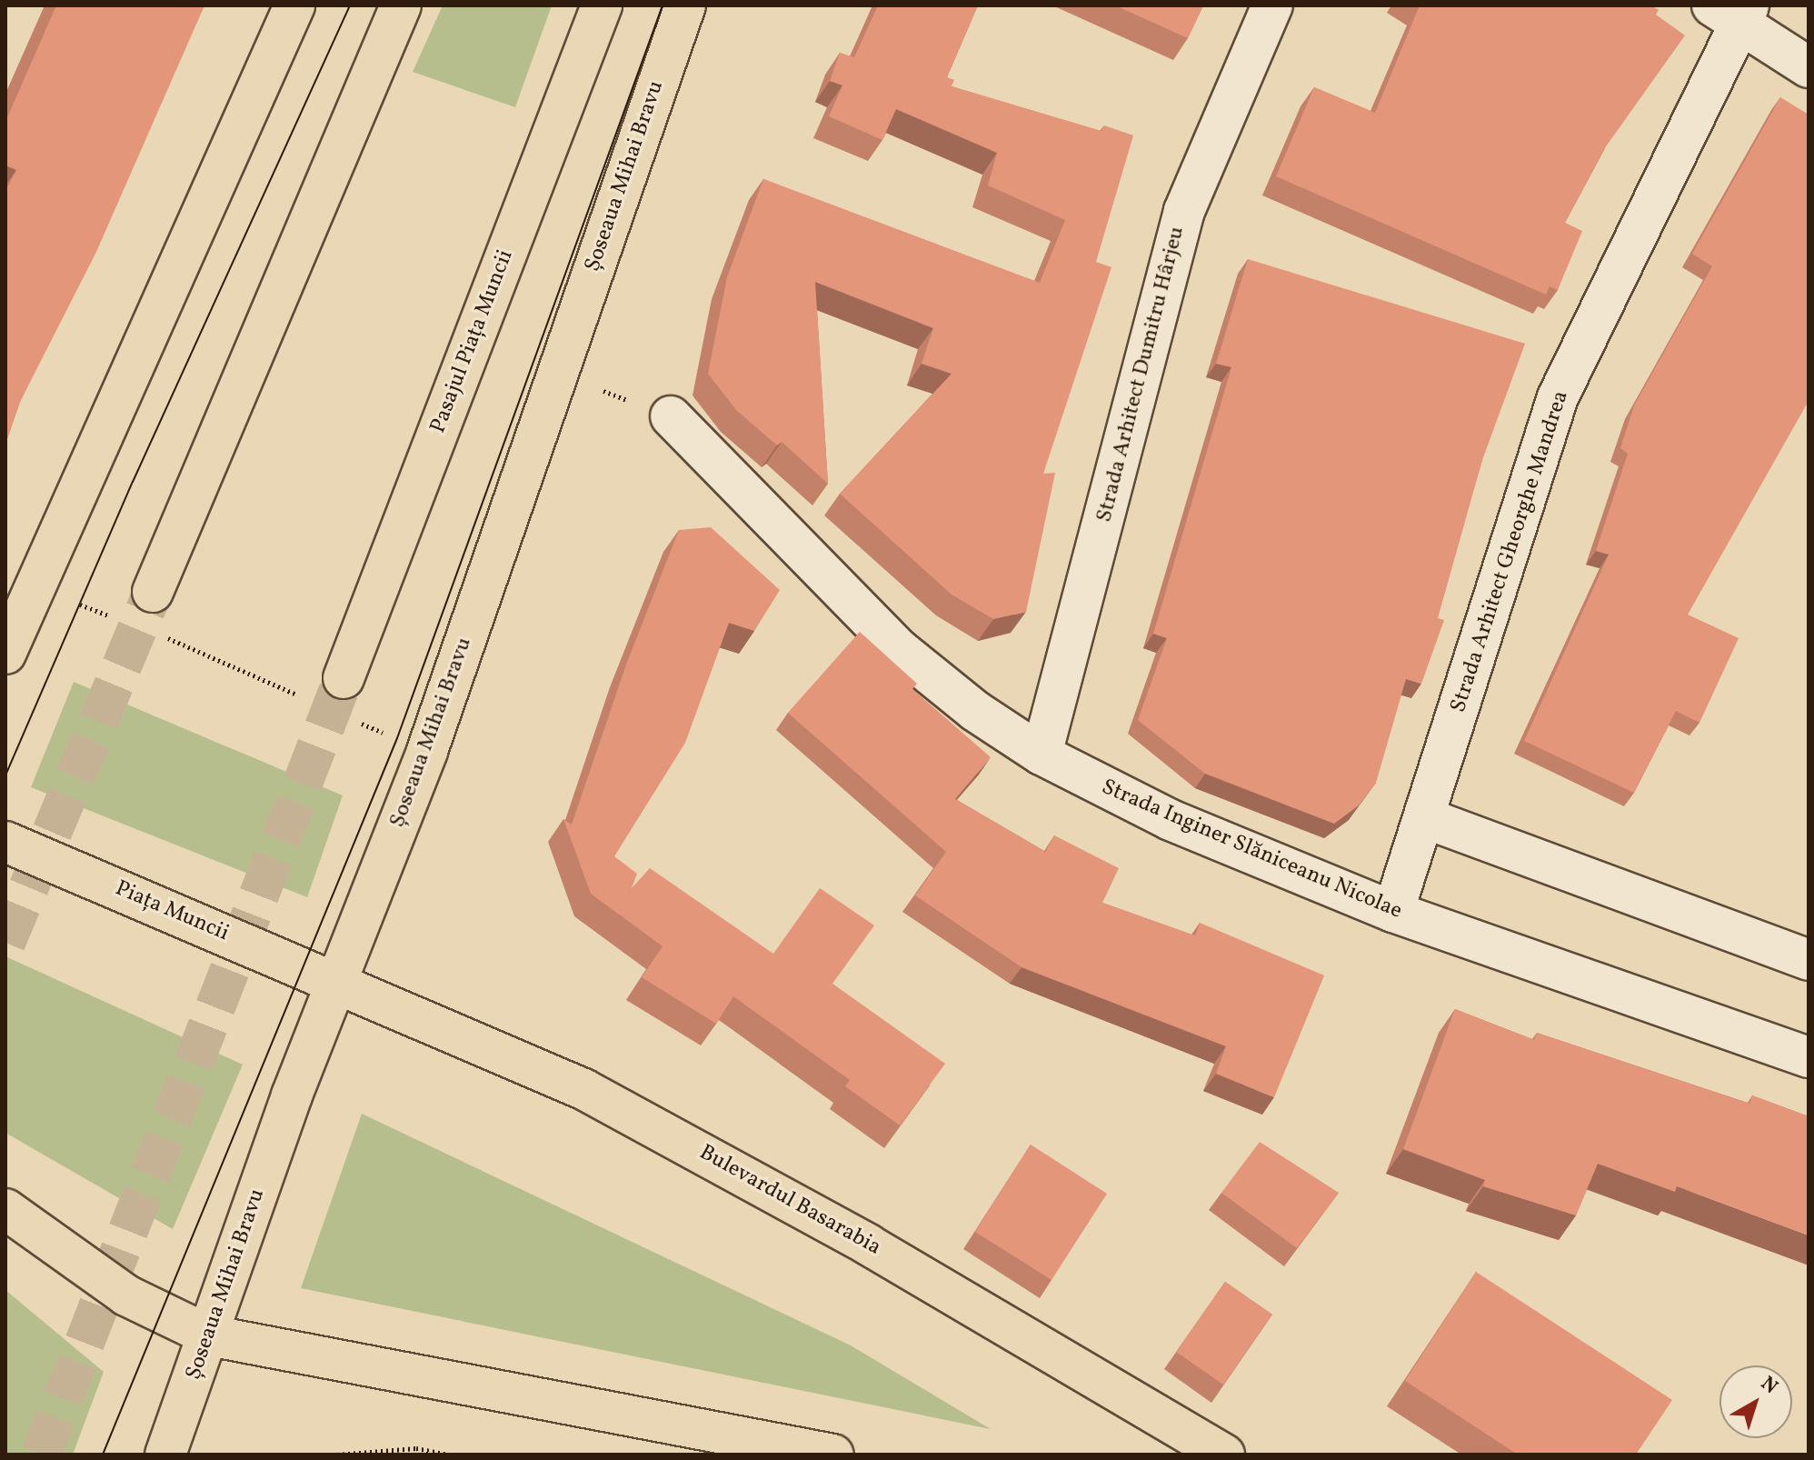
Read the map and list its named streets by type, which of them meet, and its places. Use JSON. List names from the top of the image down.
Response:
{
  "streets": {
    "main road": [
      "Șoseaua Mihai Bravu",
      "Pasajul Piața Muncii",
      "Piața Muncii",
      "Bulevardul Basarabia"
    ],
    "street": ["Strada Arhitect Dumitru Hârjeu", "Strada Arhitect Gheorghe Mandrea", "Strada Inginer Slăniceanu Nicolae"]
  },
  "crossings": [
    ["Șoseaua Mihai Bravu", "Piața Muncii"],
    ["Șoseaua Mihai Bravu", "Bulevardul Basarabia"],
    ["Strada Arhitect Dumitru Hârjeu", "Strada Inginer Slăniceanu Nicolae"],
    ["Strada Arhitect Gheorghe Mandrea", "Strada Inginer Slăniceanu Nicolae"],
    ["Piața Muncii", "Bulevardul Basarabia"]
  ],
  "north": "top right"
}
